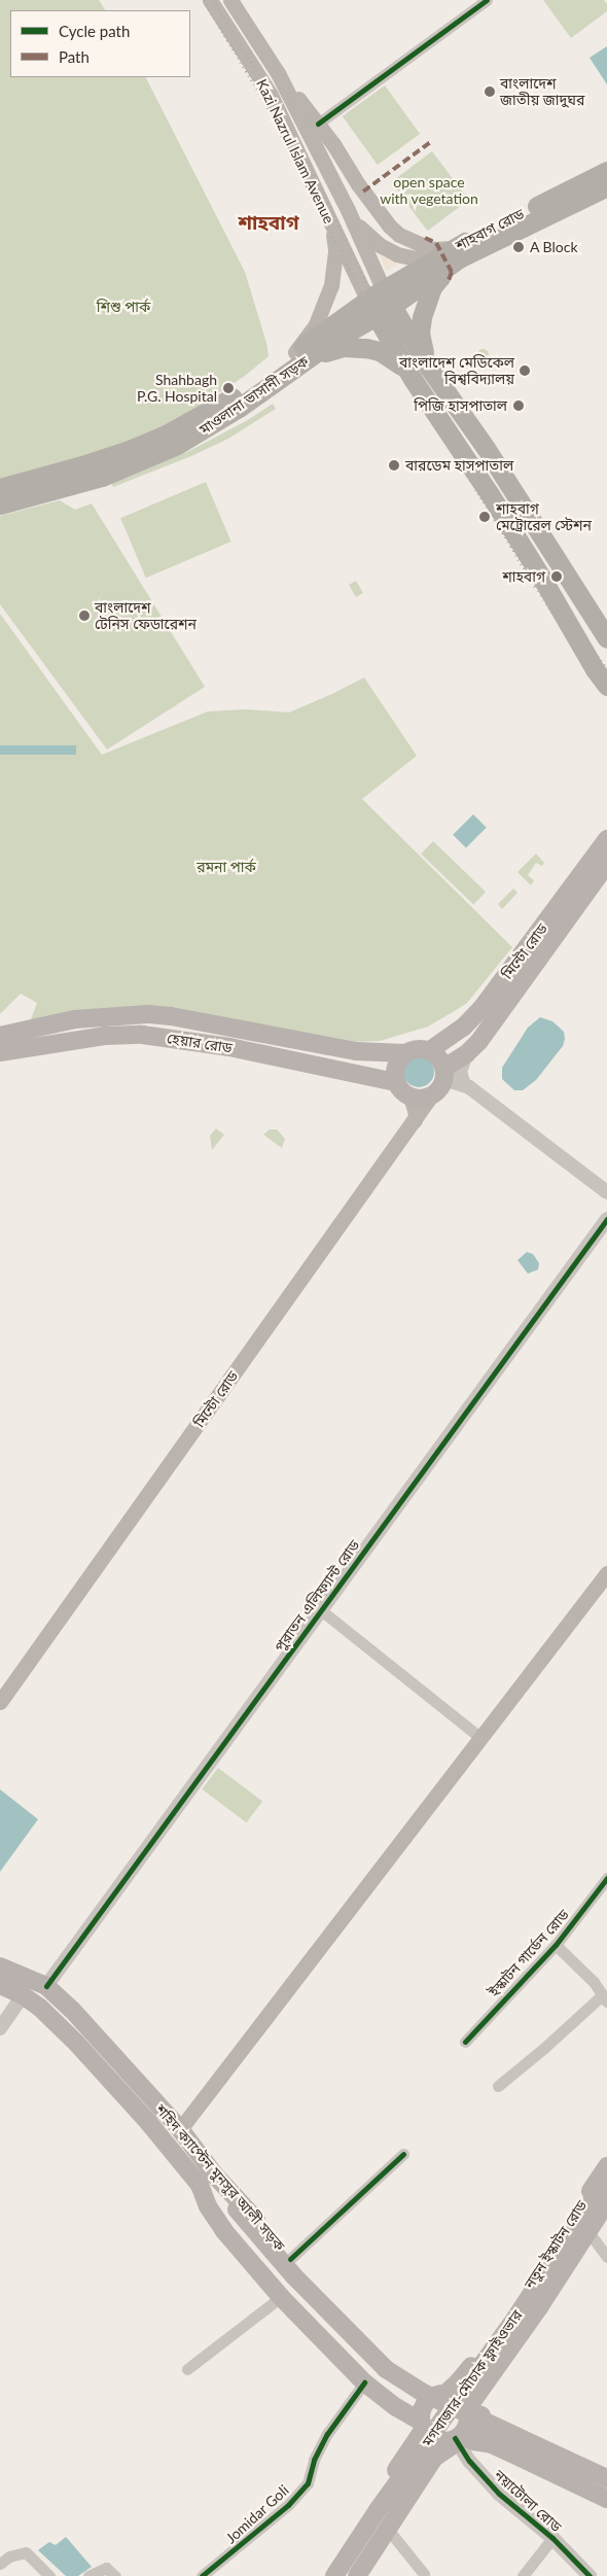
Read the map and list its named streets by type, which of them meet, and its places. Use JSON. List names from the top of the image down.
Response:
{
  "streets": {
    "highway": ["শাহবাগ রোড", "মাওলানা ভাসানী সড়ক"],
    "main road": [
      "Kazi Nazrul Islam Avenue",
      "মিন্টো রোড",
      "হেয়ার রোড",
      "শহিদ ক্যাপ্টেন মুনসুর আলী সড়ক",
      "নতুন ইস্কাটন রোড",
      "মগবাজার-মৌচাক ফ্লাইওভার"
    ],
    "street": [
      "পুরাতন এলিফ্যান্ট রোড",
      "ইস্কাটন গার্ডেন রোড",
      "নয়াটোলা রোড",
      "Jomidar Goli"
    ]
  },
  "crossings": [
    ["Kazi Nazrul Islam Avenue", "শাহবাগ রোড"],
    ["Kazi Nazrul Islam Avenue", "মাওলানা ভাসানী সড়ক"],
    ["শাহবাগ রোড", "মাওলানা ভাসানী সড়ক"],
    ["মিন্টো রোড", "হেয়ার রোড"],
    ["পুরাতন এলিফ্যান্ট রোড", "শহিদ ক্যাপ্টেন মুনসুর আলী সড়ক"],
    ["শহিদ ক্যাপ্টেন মুনসুর আলী সড়ক", "নতুন ইস্কাটন রোড"],
    ["শহিদ ক্যাপ্টেন মুনসুর আলী সড়ক", "নয়াটোলা রোড"],
    ["শহিদ ক্যাপ্টেন মুনসুর আলী সড়ক", "Jomidar Goli"],
    ["নতুন ইস্কাটন রোড", "মগবাজার-মৌচাক ফ্লাইওভার"],
    ["নতুন ইস্কাটন রোড", "নয়াটোলা রোড"]
  ],
  "districts": ["শাহবাগ"],
  "parks": ["open space with vegetation", "শিশু পার্ক", "রমনা পার্ক"],
  "places": [
    "বাংলাদেশ জাতীয় জাদুঘর",
    "A Block",
    "বাংলাদেশ মেডিকেল বিশ্ববিদ্যালয়",
    "Shahbagh P.G. Hospital",
    "পিজি হাসপাতাল",
    "বারডেম হাসপাতাল",
    "শাহবাগ মেট্রোরেল স্টেশন",
    "শাহবাগ",
    "বাংলাদেশ টেনিস ফেডারেশন"
  ],
  "legend": ["Cycle path", "Path"]
}
